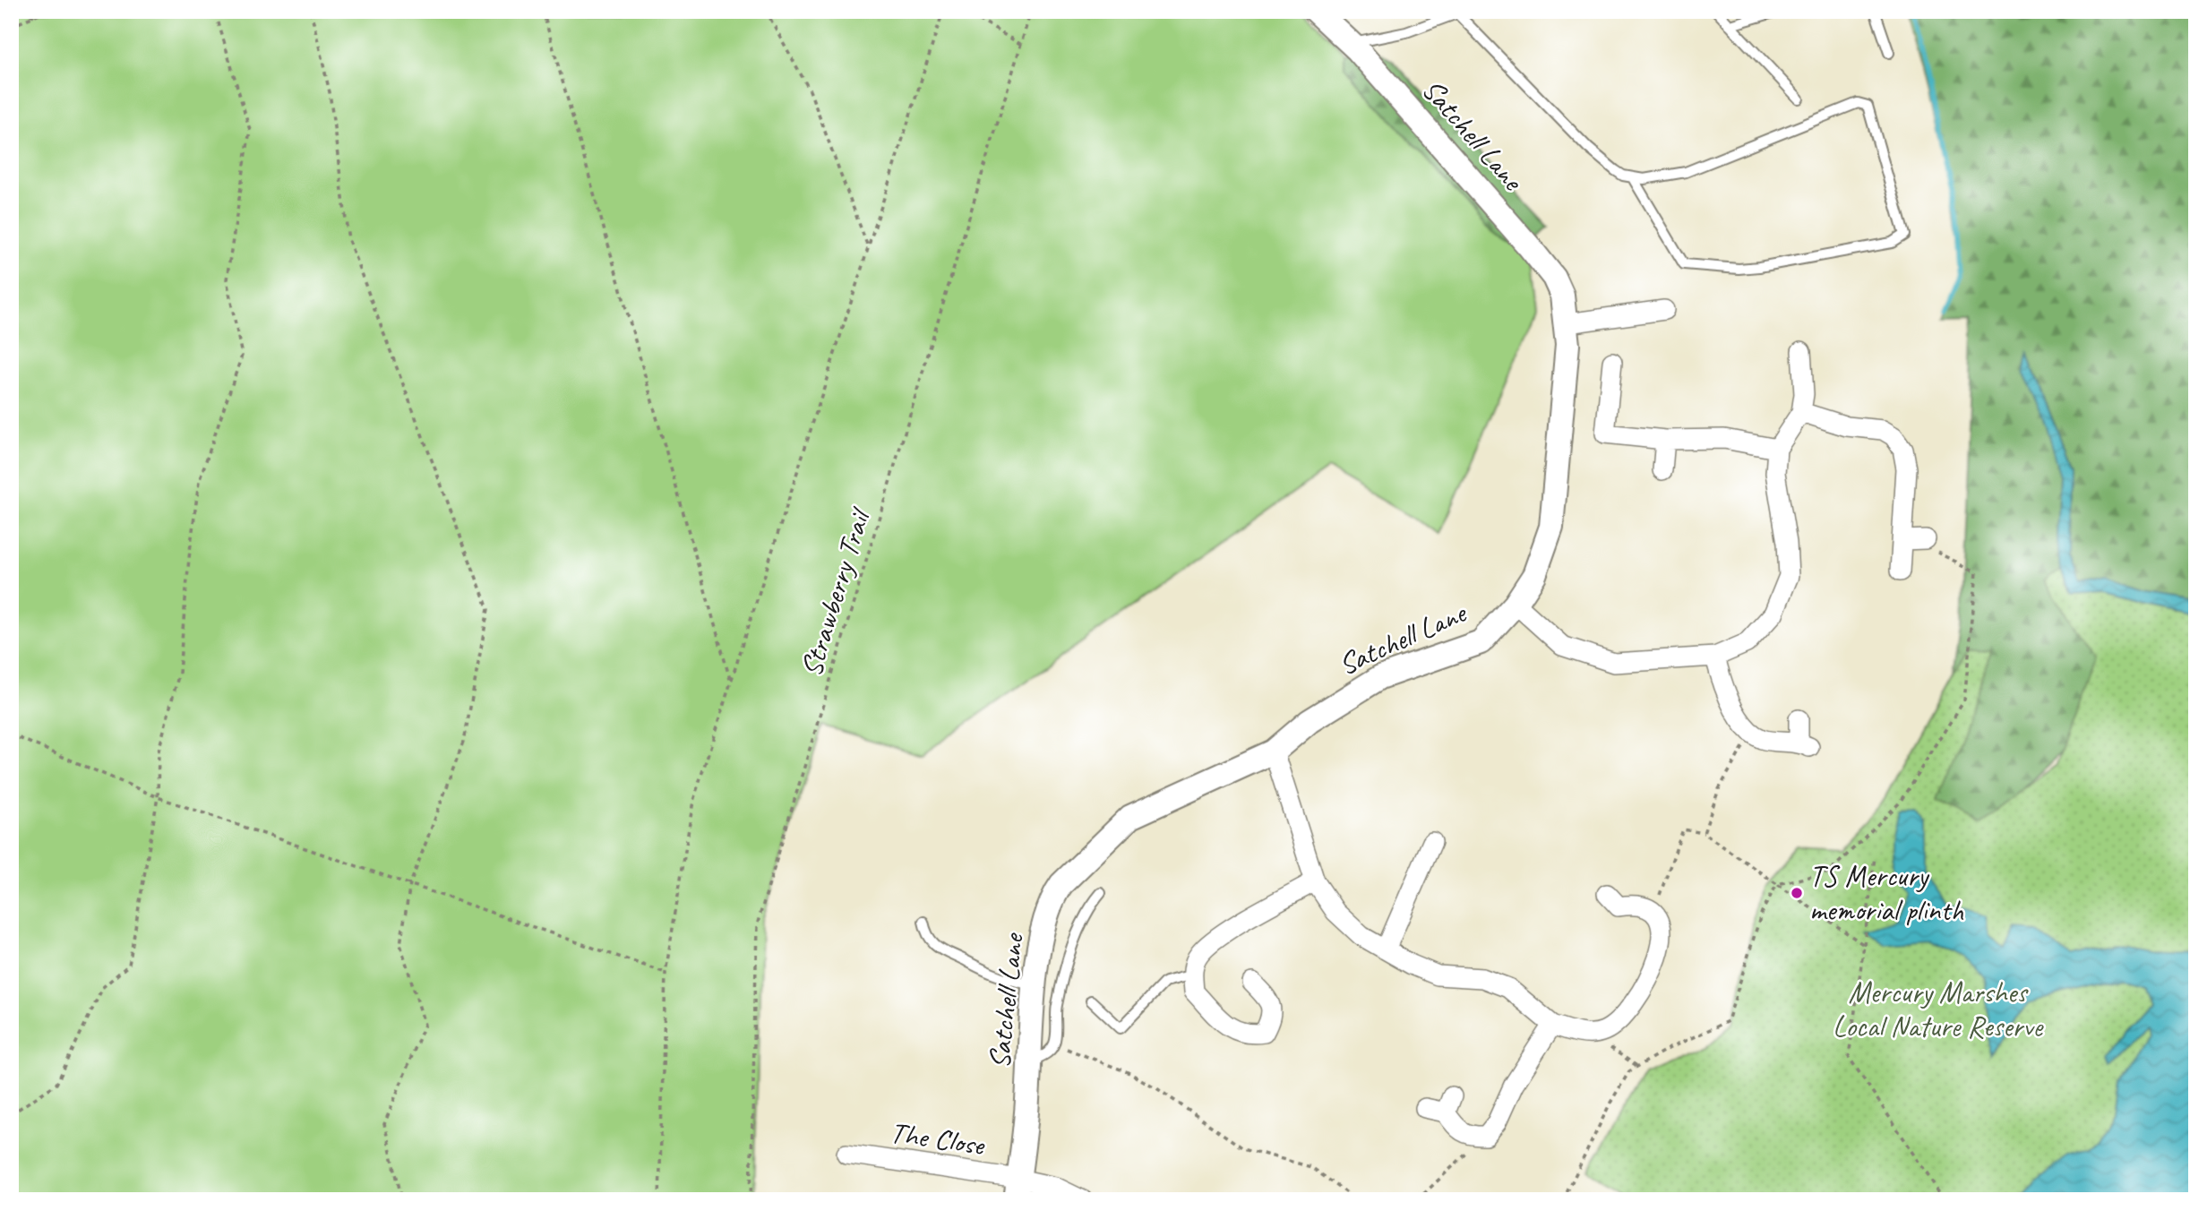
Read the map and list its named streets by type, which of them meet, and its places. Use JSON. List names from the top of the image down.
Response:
{
  "streets": {
    "street": ["Satchell Lane", "The Close"],
    "path": ["Strawberry Trail"]
  },
  "crossings": [
    ["Satchell Lane", "The Close"]
  ],
  "parks": ["Mercury Marshes Local Nature Reserve"],
  "places": ["TS Mercury memorial plinth"]
}
